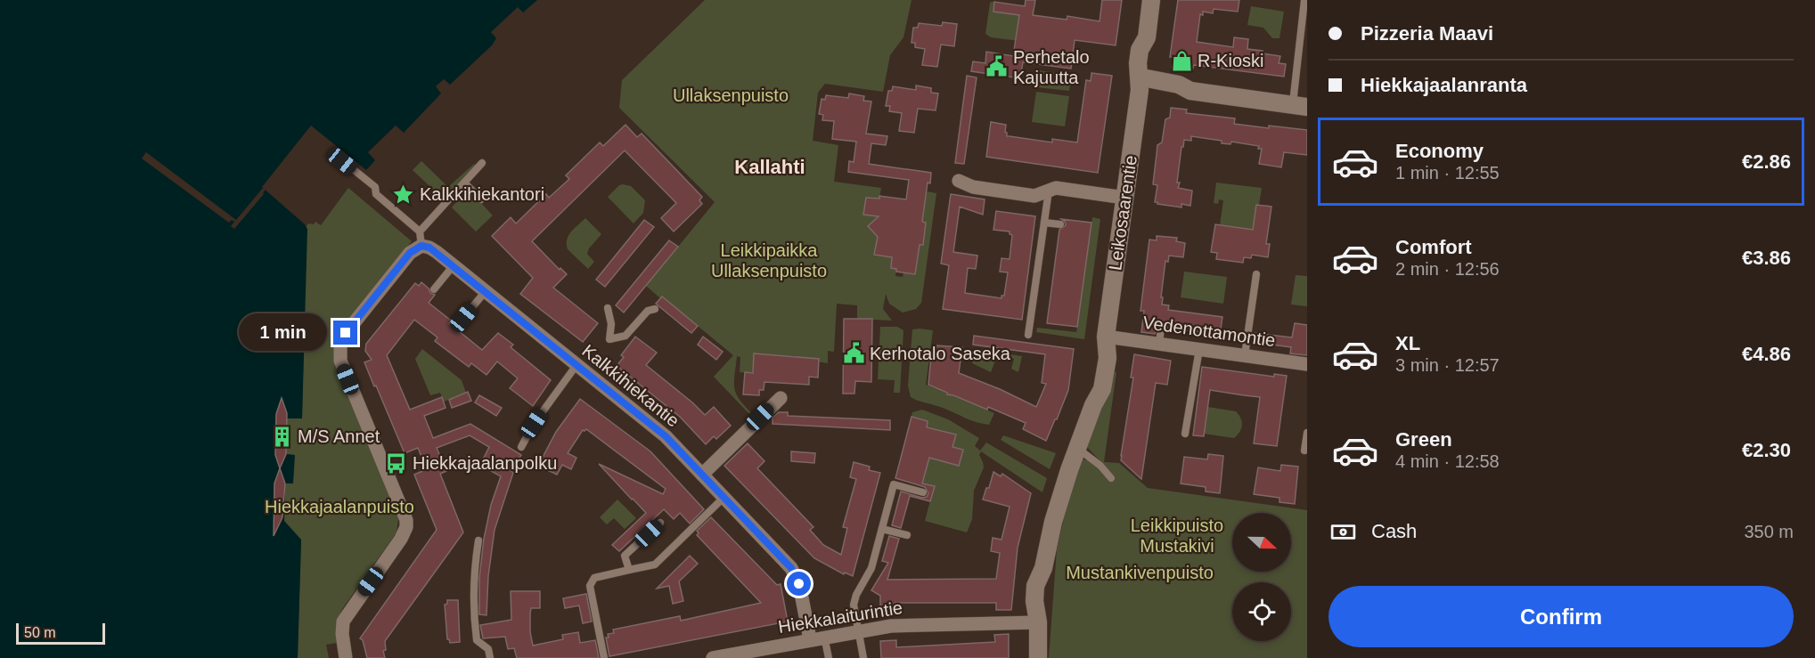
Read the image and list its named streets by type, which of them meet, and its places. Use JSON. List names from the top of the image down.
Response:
{
  "streets": {
    "street": [
      "Leikosaarentie",
      "Vedenottamontie",
      "Kalkkihiekantie",
      "Hiekkalaiturintie"
    ]
  },
  "crossings": [
    ["Leikosaarentie", "Vedenottamontie"],
    ["Leikosaarentie", "Hiekkalaiturintie"],
    ["Kalkkihiekantie", "Hiekkalaiturintie"]
  ],
  "districts": ["Kallahti"],
  "parks": [
    "Ullaksenpuisto",
    "Leikkipaikka Ullaksenpuisto",
    "Hiekkajaalanpuisto",
    "Leikkipuisto Mustakivi",
    "Mustankivenpuisto"
  ],
  "places": {
    "shop": ["R-Kioski"],
    "public building": ["Perhetalo Kajuutta", "Kerhotalo Saseka"],
    "place": ["Kalkkihiekantori"],
    "building": ["M/S Annet"],
    "bus stop": ["Hiekkajaalanpolku"]
  },
  "scale_bar": "50 m",
  "north": "right",
  "page": {
    "banner": ["Pizzeria Maavi", "Hiekkajaalanranta"],
    "list": [
      {
        "name": "Economy",
        "note": "1 min · 12:55",
        "value": "€2.86"
      },
      {
        "name": "Comfort",
        "note": "2 min · 12:56",
        "value": "€3.86"
      },
      {
        "name": "XL",
        "note": "3 min · 12:57",
        "value": "€4.86"
      },
      {
        "name": "Green",
        "note": "4 min · 12:58",
        "value": "€2.30"
      }
    ],
    "bubble": "1 min",
    "pay": ["Cash", "350 m"],
    "buttons": "Confirm",
    "scale": "50 m"
  }
}
